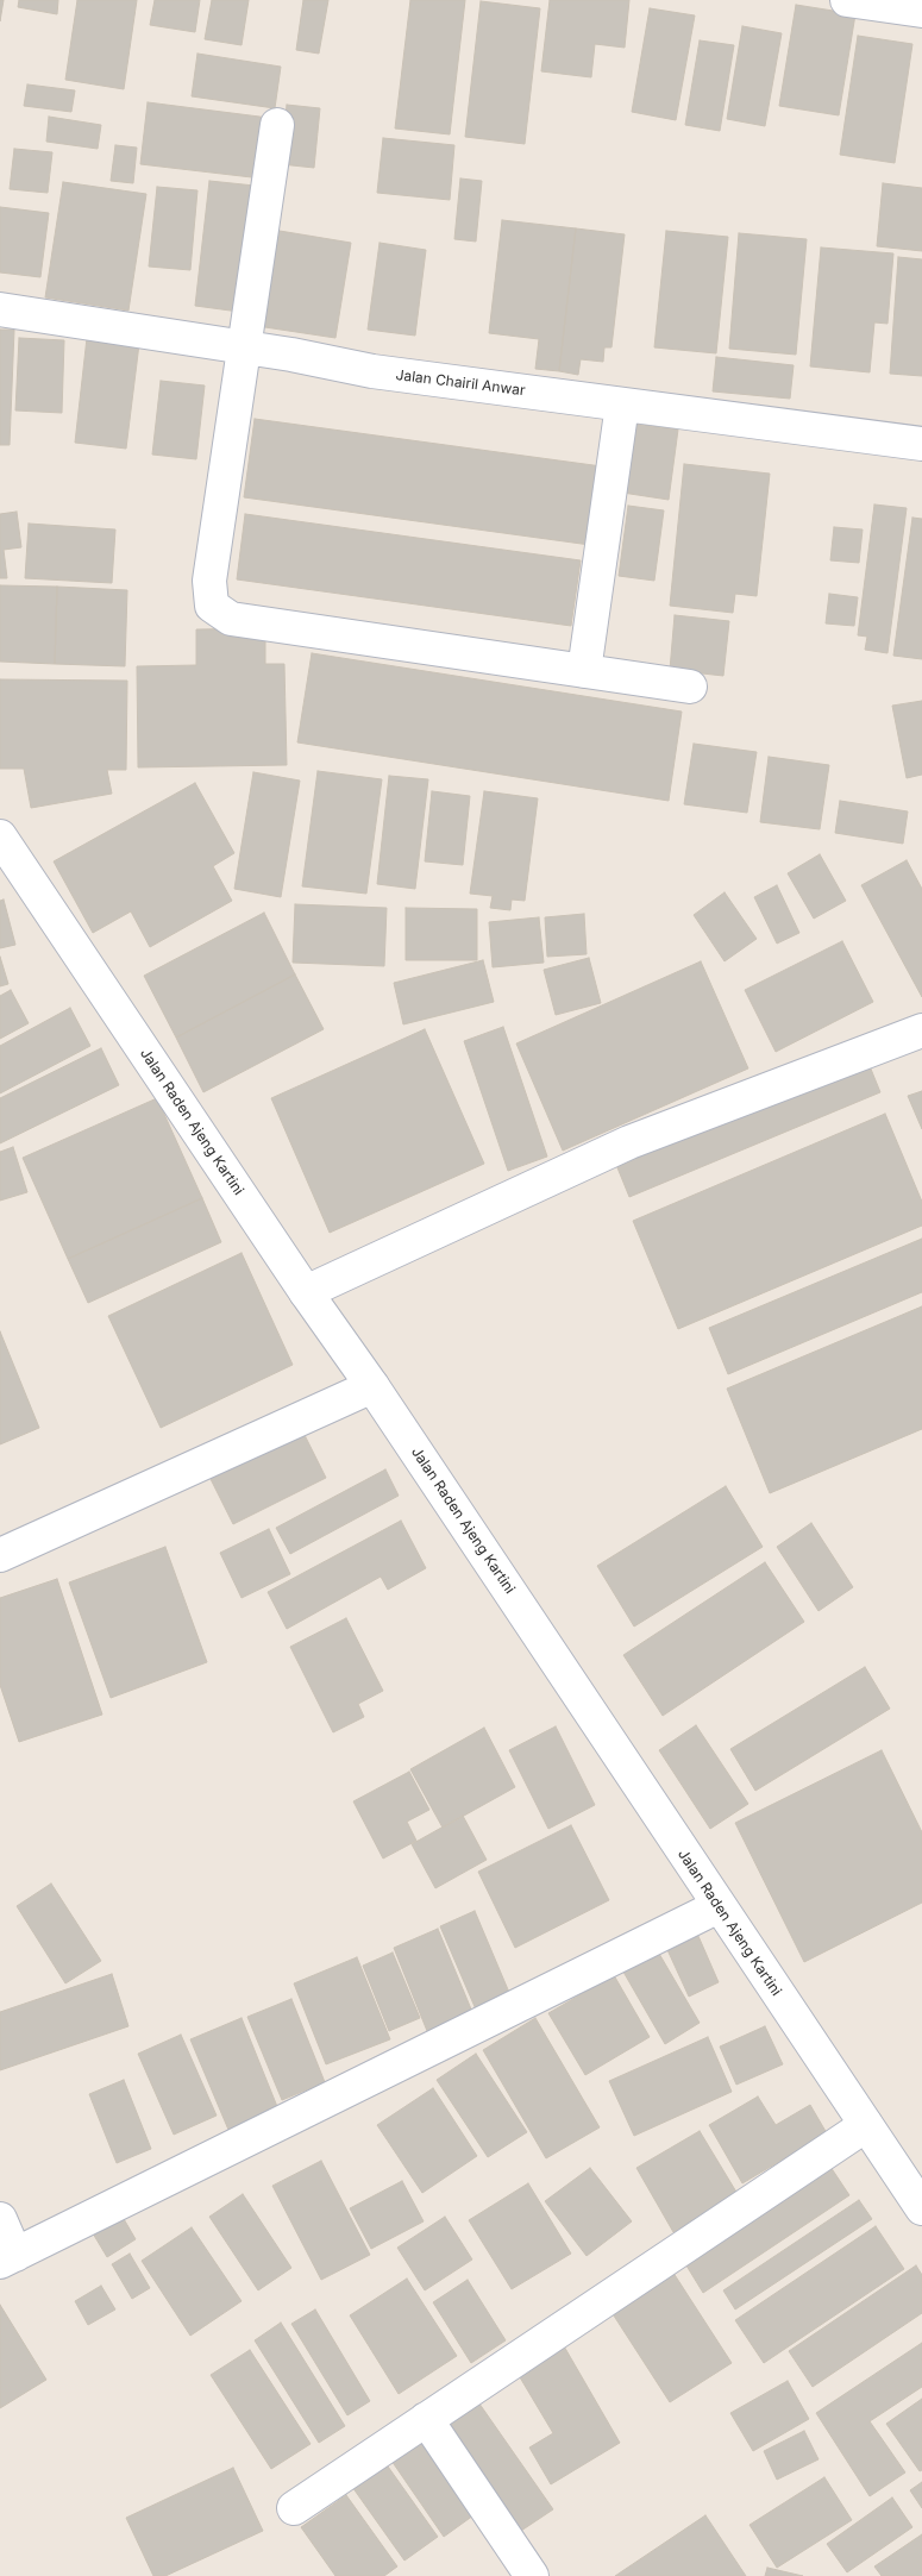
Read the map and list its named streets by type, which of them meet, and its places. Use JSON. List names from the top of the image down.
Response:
{
  "streets": {
    "street": ["Jalan Chairil Anwar", "Jalan Raden Ajeng Kartini"]
  }
}
